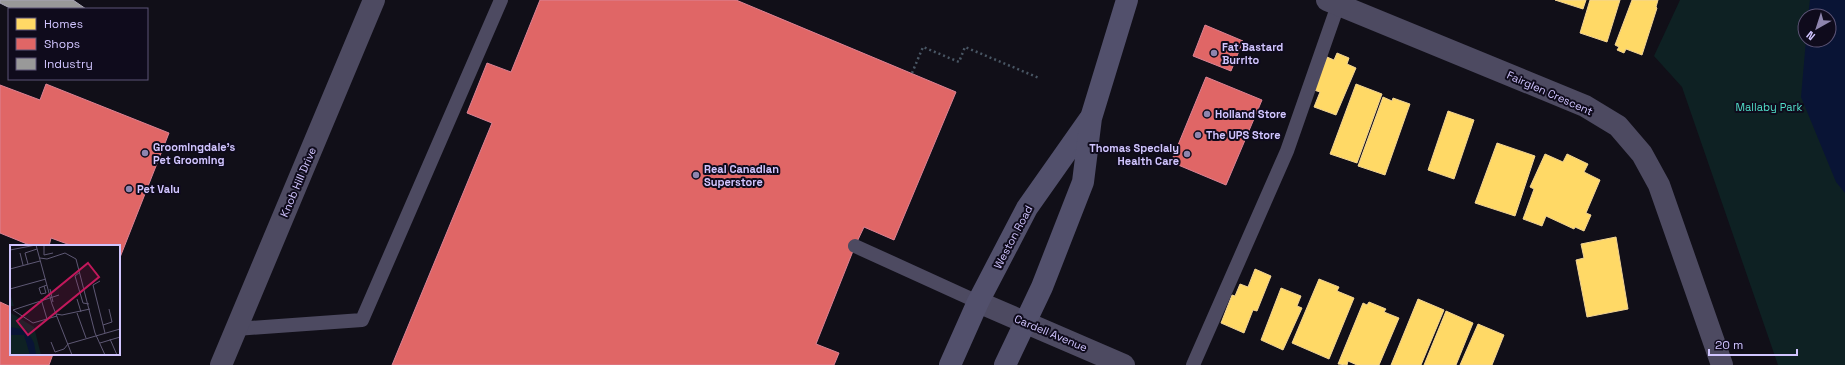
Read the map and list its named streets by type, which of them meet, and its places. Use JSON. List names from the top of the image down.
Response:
{
  "streets": {
    "main road": ["Weston Road"],
    "street": ["Fairglen Crescent", "Knob Hill Drive", "Cardell Avenue"]
  },
  "crossings": [
    ["Weston Road", "Cardell Avenue"]
  ],
  "parks": ["Mallaby Park"],
  "places": [
    "Fat Bastard Burrito",
    "Holland Store",
    "The UPS Store",
    "Groomingdale's Pet Grooming",
    "Thomas Specialy Health Care",
    "Real Canadian Superstore",
    "Pet Valu"
  ],
  "legend": ["Homes", "Shops", "Industry"],
  "scale_bar": "20 m",
  "north": "bottom left"
}
